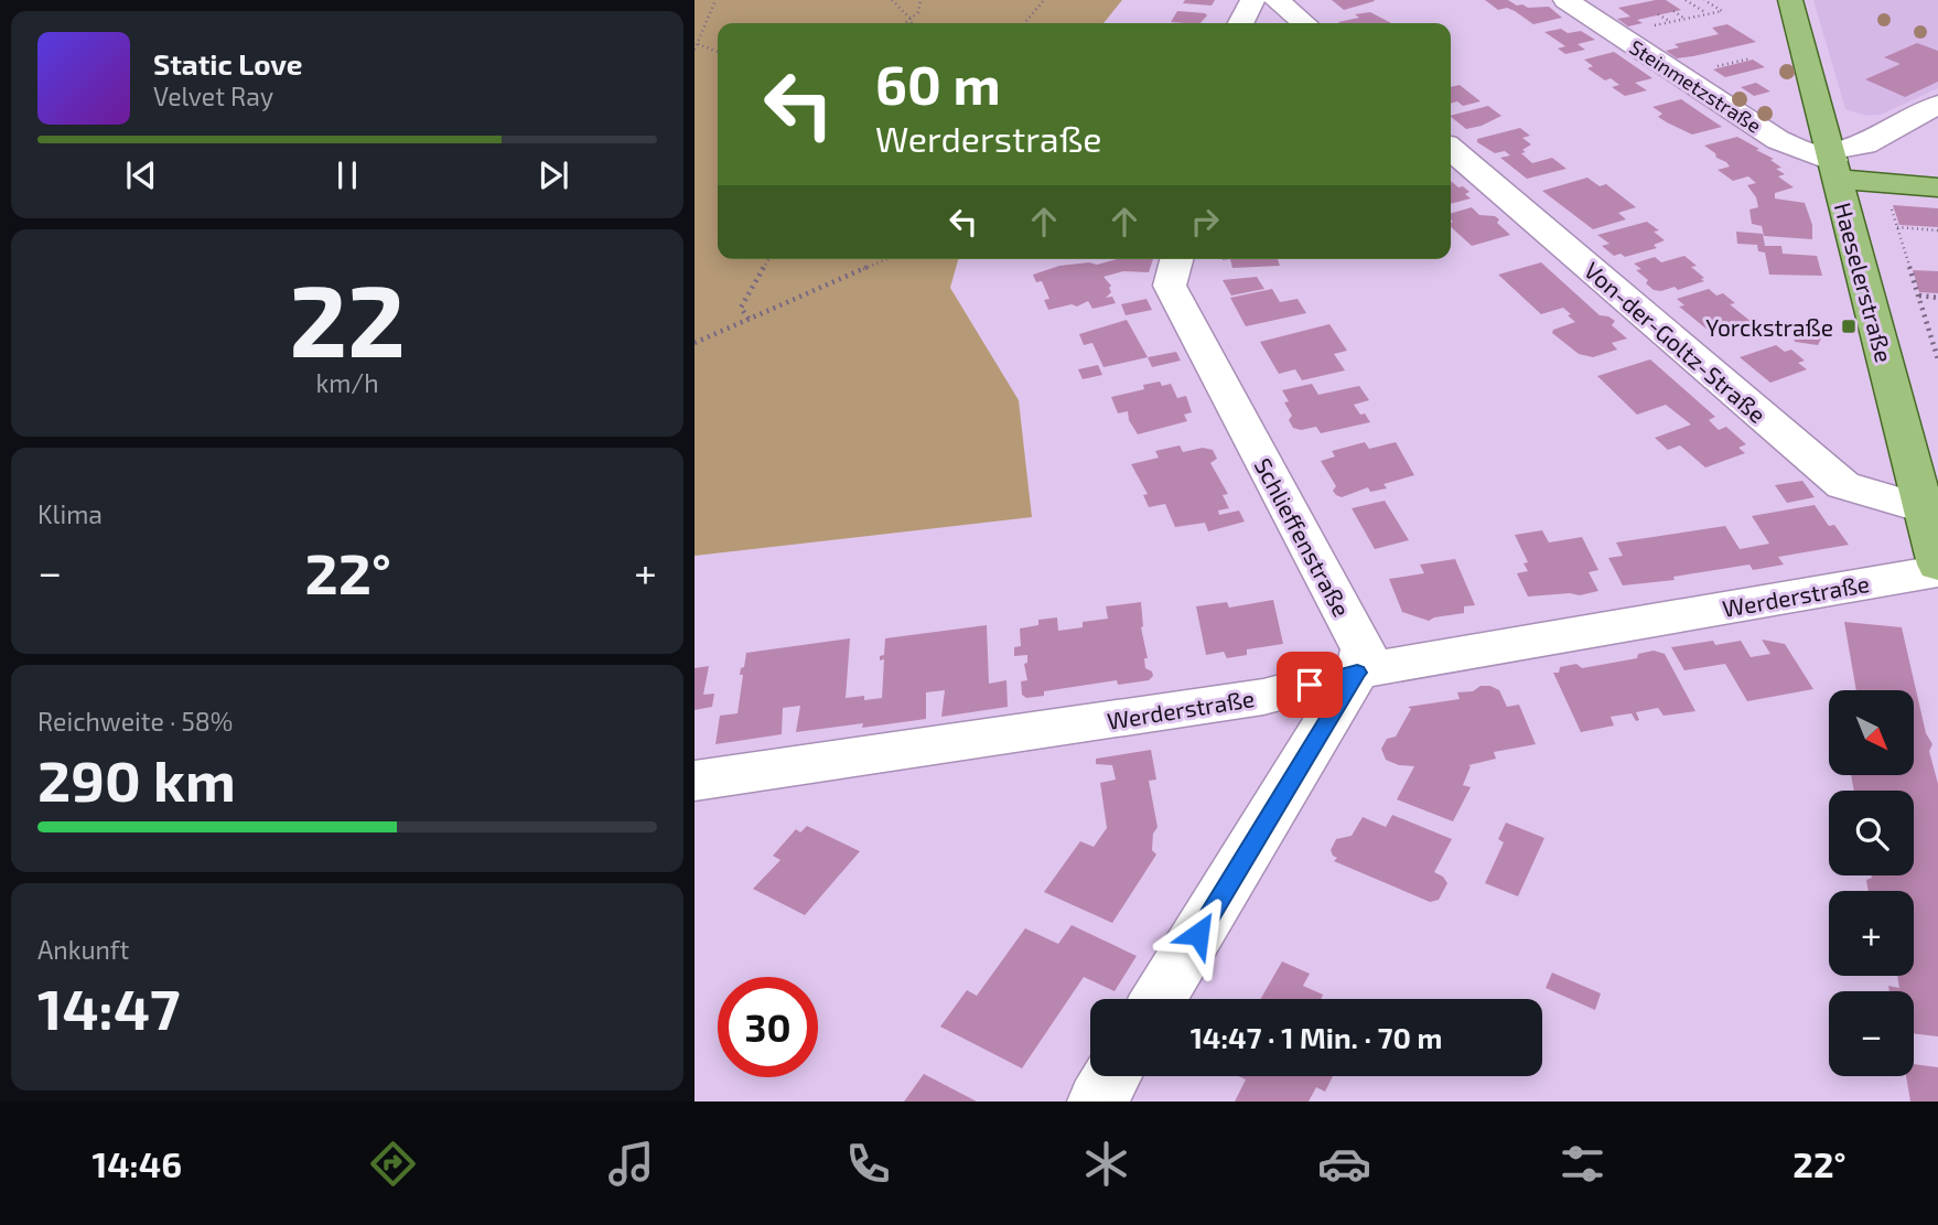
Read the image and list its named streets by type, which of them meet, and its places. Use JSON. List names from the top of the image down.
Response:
{
  "streets": {
    "main road": ["Haeselerstraße"],
    "street": [
      "Steinmetzstraße",
      "Von-der-Goltz-Straße",
      "Schlieffenstraße",
      "Werderstraße"
    ]
  },
  "crossings": [
    ["Steinmetzstraße", "Haeselerstraße"],
    ["Haeselerstraße", "Von-der-Goltz-Straße"],
    ["Haeselerstraße", "Werderstraße"],
    ["Schlieffenstraße", "Werderstraße"]
  ],
  "places": {
    "transit": ["Yorckstraße"]
  },
  "north": "bottom right",
  "page": {
    "turn": ["60 m", "Werderstraße"],
    "song": ["Static Love", "Velvet Ray"],
    "tile": [
      ["22", "km/h"],
      "Klima",
      ["Reichweite · 58%", "290 km"],
      ["Ankunft", "14:47"]
    ],
    "heat": ["−", "22°", "+"],
    "map_buttons": ["+", "−"],
    "limit": "30",
    "trip": "14:47 · 1 Min. · 70 m",
    "tabs": ["14:46", "22°"]
  }
}
